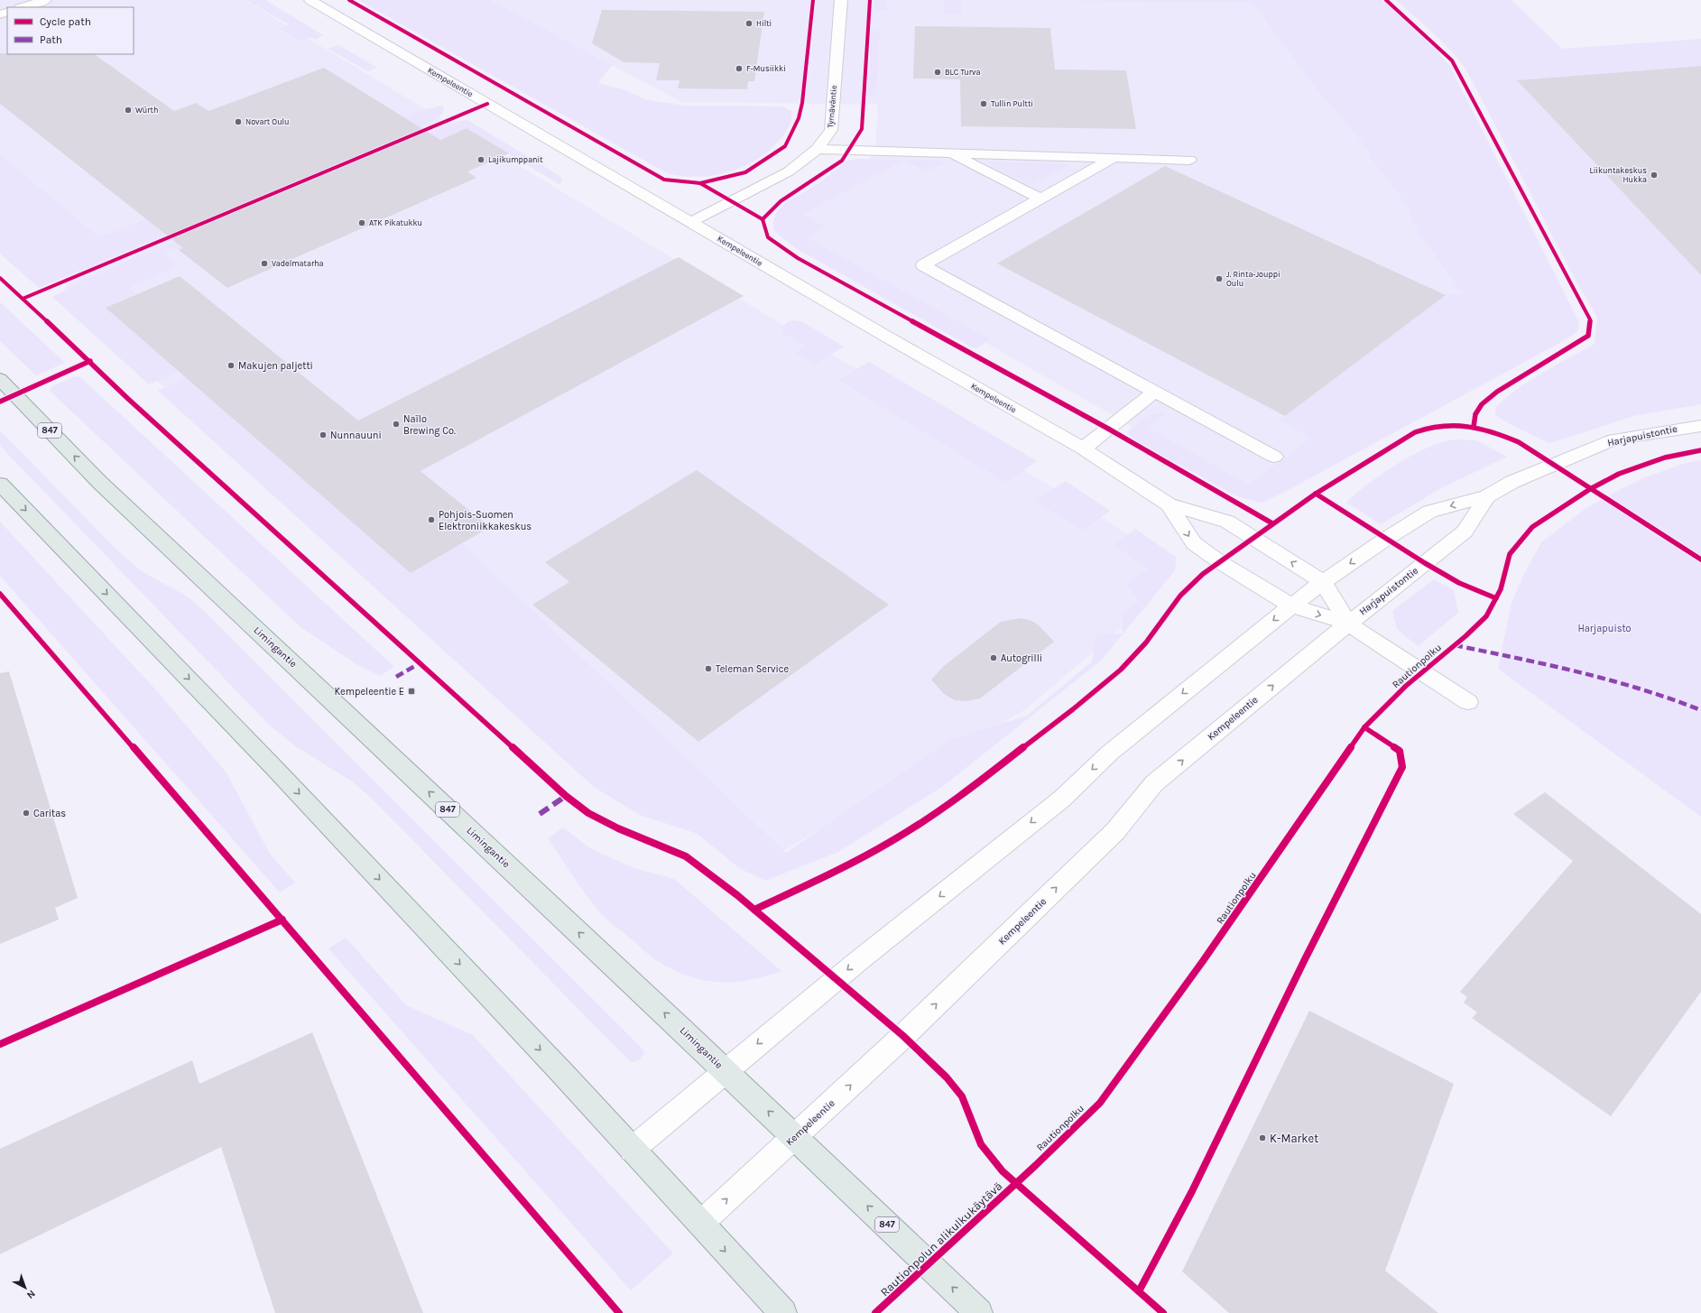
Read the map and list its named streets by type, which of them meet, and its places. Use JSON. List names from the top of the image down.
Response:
{
  "streets": {
    "main road": ["847", "Limingantie"],
    "street": ["Kempeleentie", "Tyrnäväntie", "Harjapuistontie"],
    "cycle path": ["Rautionpolku"]
  },
  "crossings": [
    ["Kempeleentie", "Tyrnäväntie"],
    ["Kempeleentie", "Harjapuistontie"],
    ["Kempeleentie", "Limingantie"]
  ],
  "parks": ["Harjapuisto"],
  "places": {
    "other": [
      "Hilti",
      "F-Musiikki",
      "BLC Turva",
      "Tullin Pultti",
      "Würth",
      "Novart Oulu",
      "Lajikumppanit",
      "Liikuntakeskus Hukka",
      "ATK Pikatukku",
      "Vadelmatarha",
      "J. Rinta-Jouppi Oulu",
      "Makujen paljetti",
      "Naïlo Brewing Co.",
      "Nunnauuni",
      "Pohjois-Suomen Elektroniikkakeskus",
      "Autogrilli",
      "Teleman Service",
      "Caritas",
      "K-Market"
    ],
    "transit": ["Kempeleentie E"]
  },
  "legend": ["Cycle path", "Path"],
  "north": "bottom right"
}
